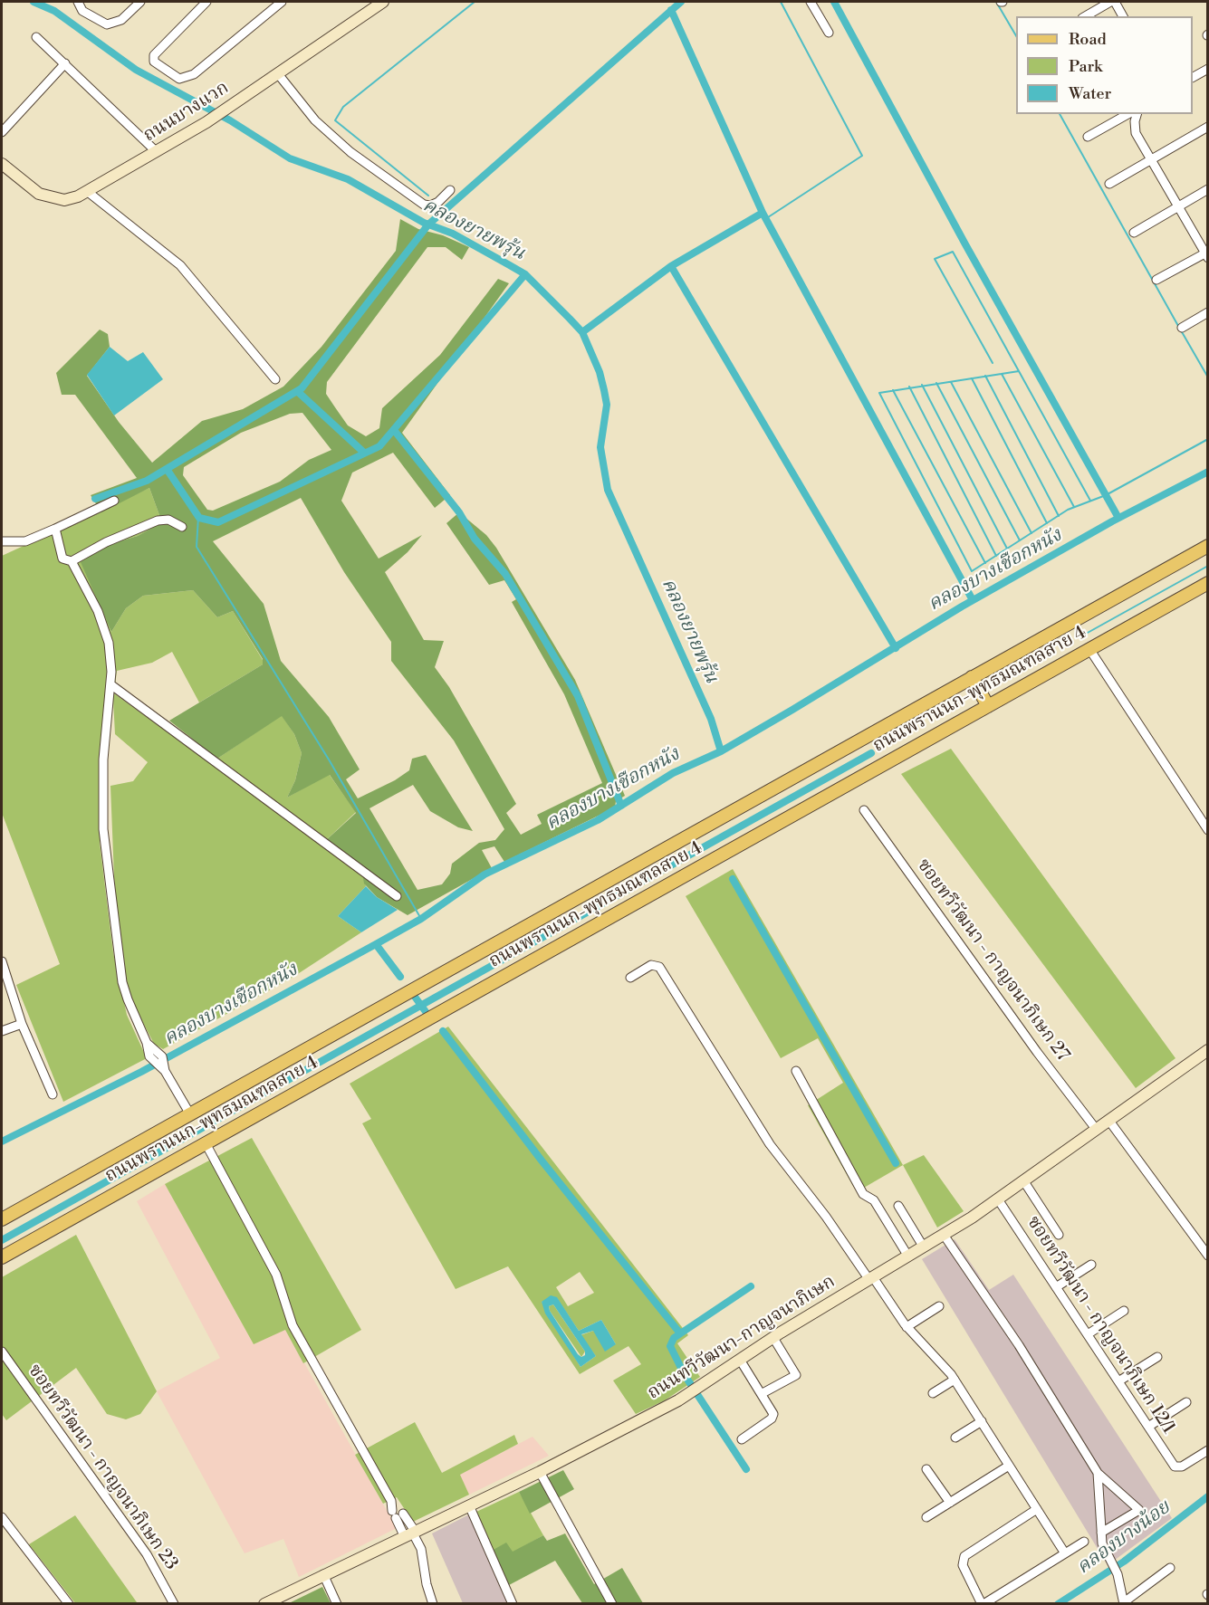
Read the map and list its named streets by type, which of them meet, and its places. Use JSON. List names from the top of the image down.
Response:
{
  "streets": {
    "main road": ["ถนนพรานนก-พุทธมณฑลสาย 4"],
    "street": [
      "ถนนบางแวก",
      "ซอยทวีวัฒนา - กาญจนาภิเษก 27",
      "ซอยทวีวัฒนา - กาญจนาภิเษก 12/1",
      "ถนนทวีวัฒนา-กาญจนาภิเษก",
      "ซอยทวีวัฒนา - กาญจนาภิเษก 23"
    ]
  },
  "crossings": [
    ["ซอยทวีวัฒนา - กาญจนาภิเษก 27", "ถนนทวีวัฒนา-กาญจนาภิเษก"],
    ["ซอยทวีวัฒนา - กาญจนาภิเษก 12/1", "ถนนทวีวัฒนา-กาญจนาภิเษก"]
  ],
  "water": ["คลองยายพรุ้น", "คลองบางเชือกหนัง", "คลองบางน้อย"],
  "legend": ["Road", "Park", "Water"]
}
